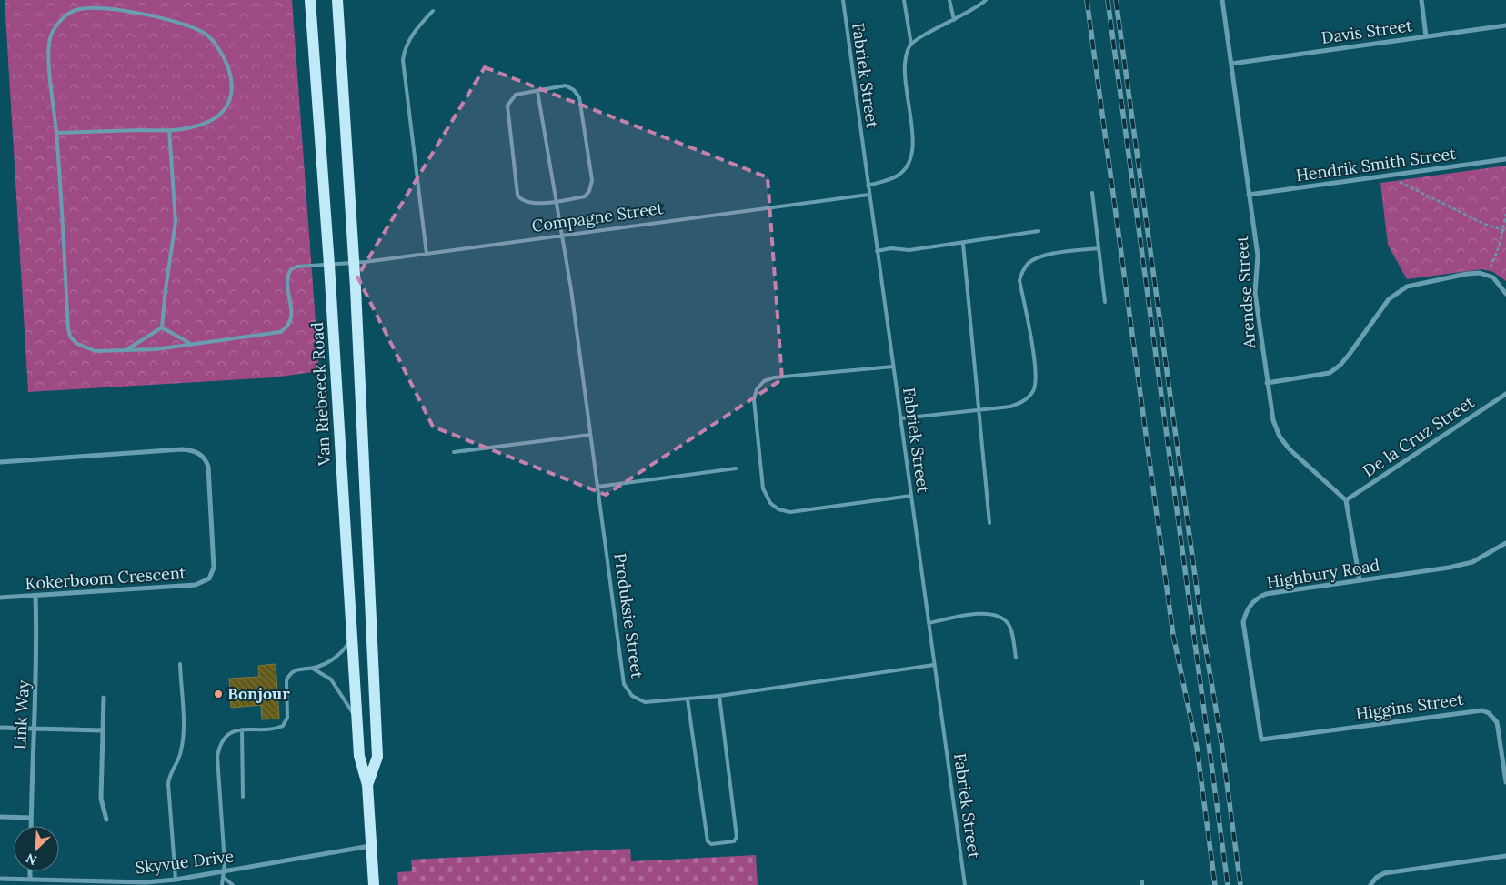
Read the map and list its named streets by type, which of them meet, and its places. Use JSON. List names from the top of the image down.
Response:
{
  "streets": {
    "main road": ["Van Riebeeck Road"],
    "street": [
      "Davis Street",
      "Hendrik Smith Street",
      "Arendse Street",
      "De la Cruz Street",
      "Highbury Road",
      "Kokerboom Crescent",
      "Higgins Street",
      "Link Way",
      "Skyvue Drive"
    ],
    "lane": ["Fabriek Street", "Compagne Street", "Produksie Street"]
  },
  "crossings": [
    ["Davis Street", "Arendse Street"],
    ["Fabriek Street", "Compagne Street"],
    ["Fabriek Street", "Produksie Street"],
    ["Hendrik Smith Street", "Arendse Street"],
    ["Compagne Street", "Van Riebeeck Road"],
    ["Compagne Street", "Produksie Street"],
    ["Arendse Street", "De la Cruz Street"],
    ["Van Riebeeck Road", "Skyvue Drive"],
    ["Highbury Road", "Higgins Street"],
    ["Kokerboom Crescent", "Link Way"]
  ],
  "places": ["Bonjour"],
  "north": "bottom left"
}
